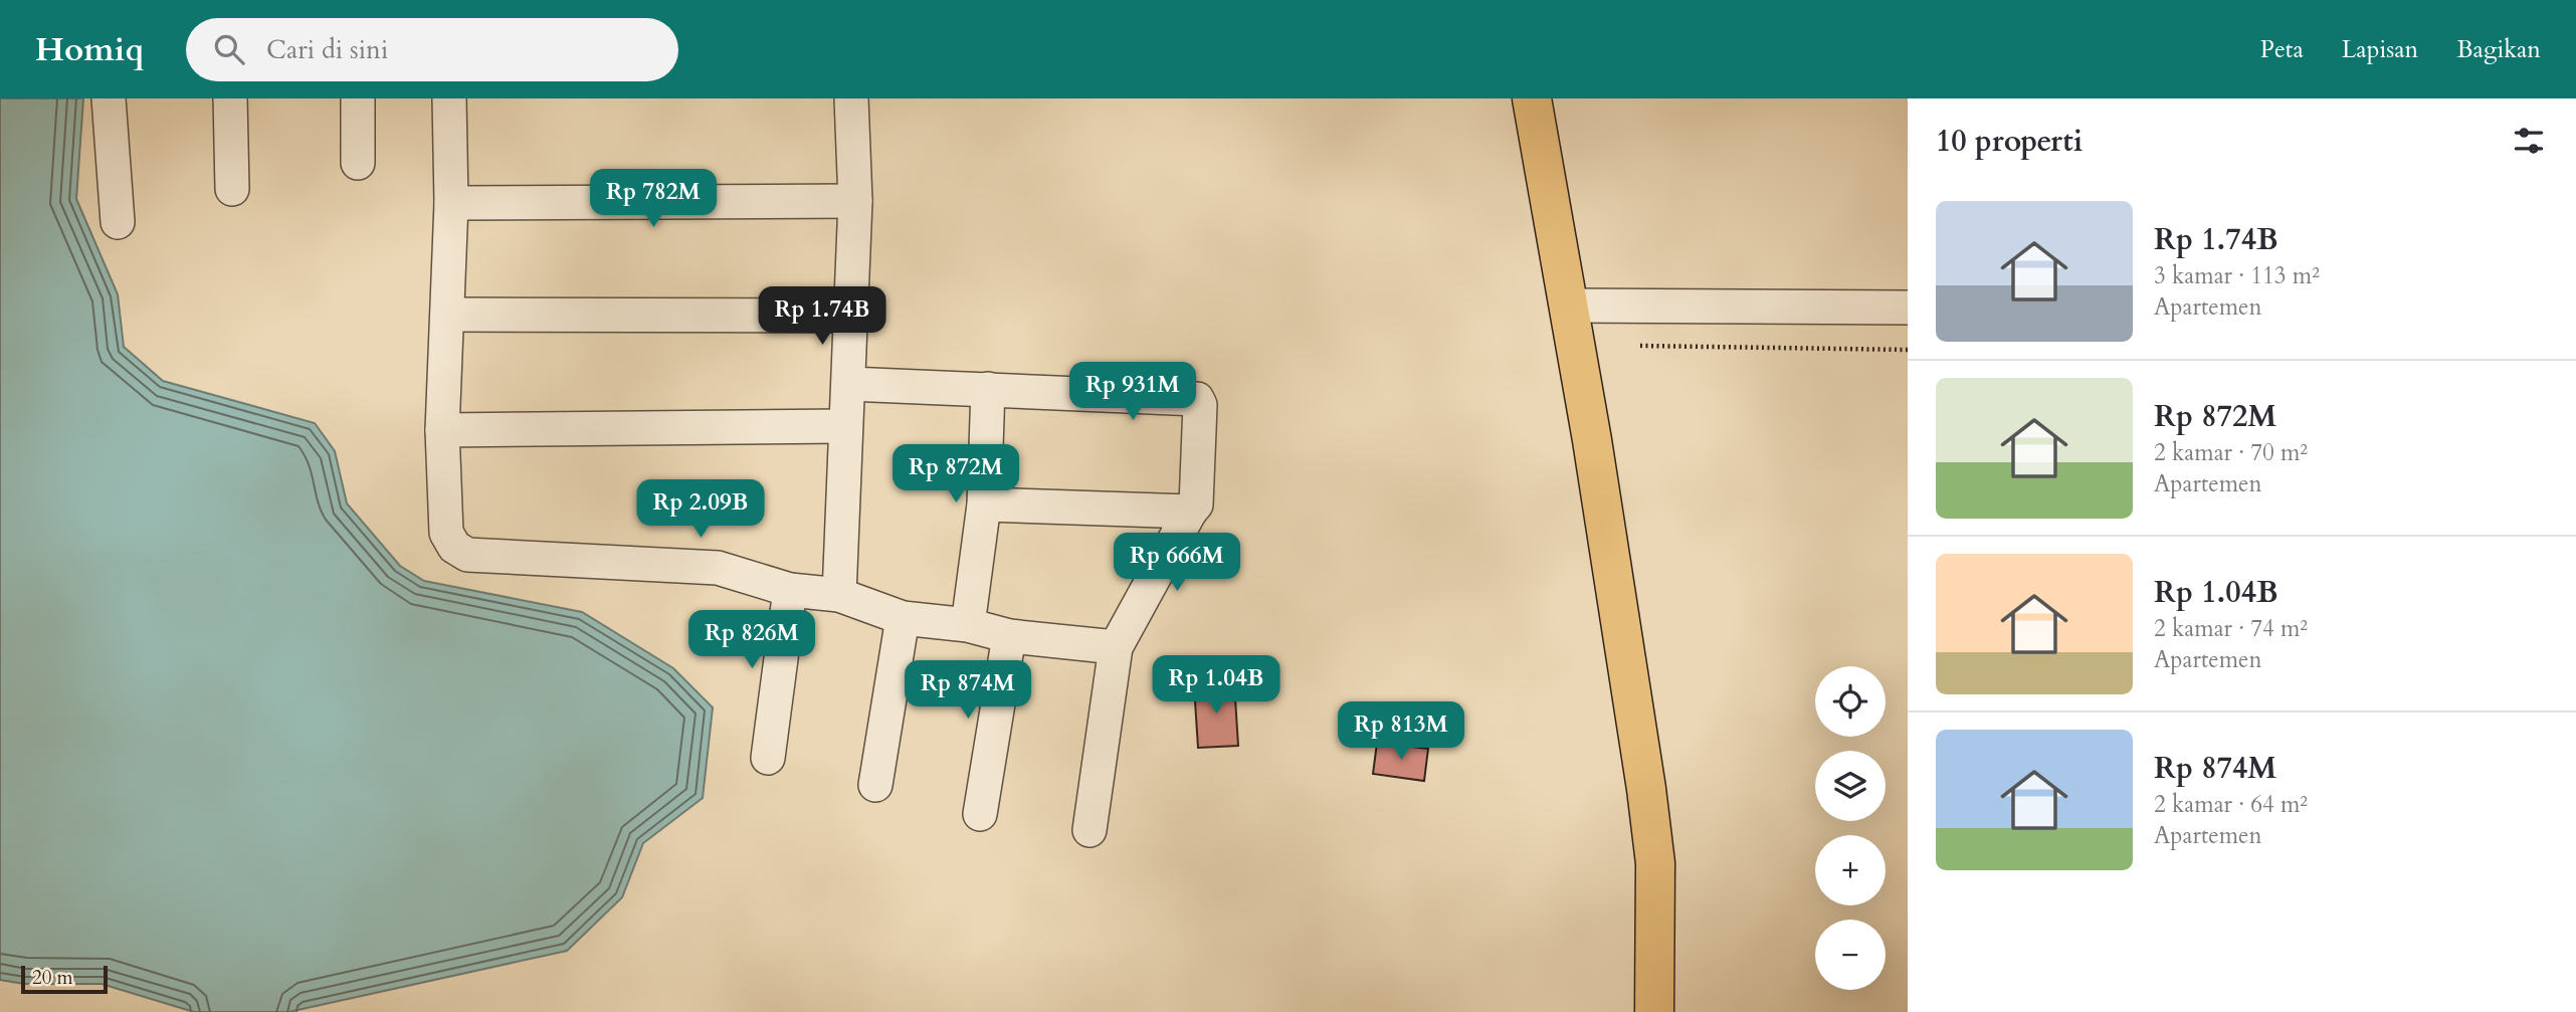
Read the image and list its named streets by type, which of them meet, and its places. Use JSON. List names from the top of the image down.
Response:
{
  "scale_bar": "20 m",
  "page": {
    "header": "Homiq",
    "search": "Cari di sini",
    "nav": ["Peta", "Lapisan", "Bagikan"],
    "heading": "10 properti",
    "price": [
      "Rp 782M",
      "Rp 1.74B",
      "Rp 931M",
      "Rp 872M",
      "Rp 2.09B",
      "Rp 666M",
      "Rp 826M",
      "Rp 1.04B",
      "Rp 874M",
      "Rp 813M"
    ],
    "list": [
      {
        "name": "Rp 1.74B",
        "note": "3 kamar · 113 m² · Apartemen"
      },
      {
        "name": "Rp 872M",
        "note": "2 kamar · 70 m² · Apartemen"
      },
      {
        "name": "Rp 1.04B",
        "note": "2 kamar · 74 m² · Apartemen"
      },
      {
        "name": "Rp 874M",
        "note": "2 kamar · 64 m² · Apartemen"
      }
    ],
    "map_buttons": ["+", "−"],
    "scale": "20 m"
  }
}
